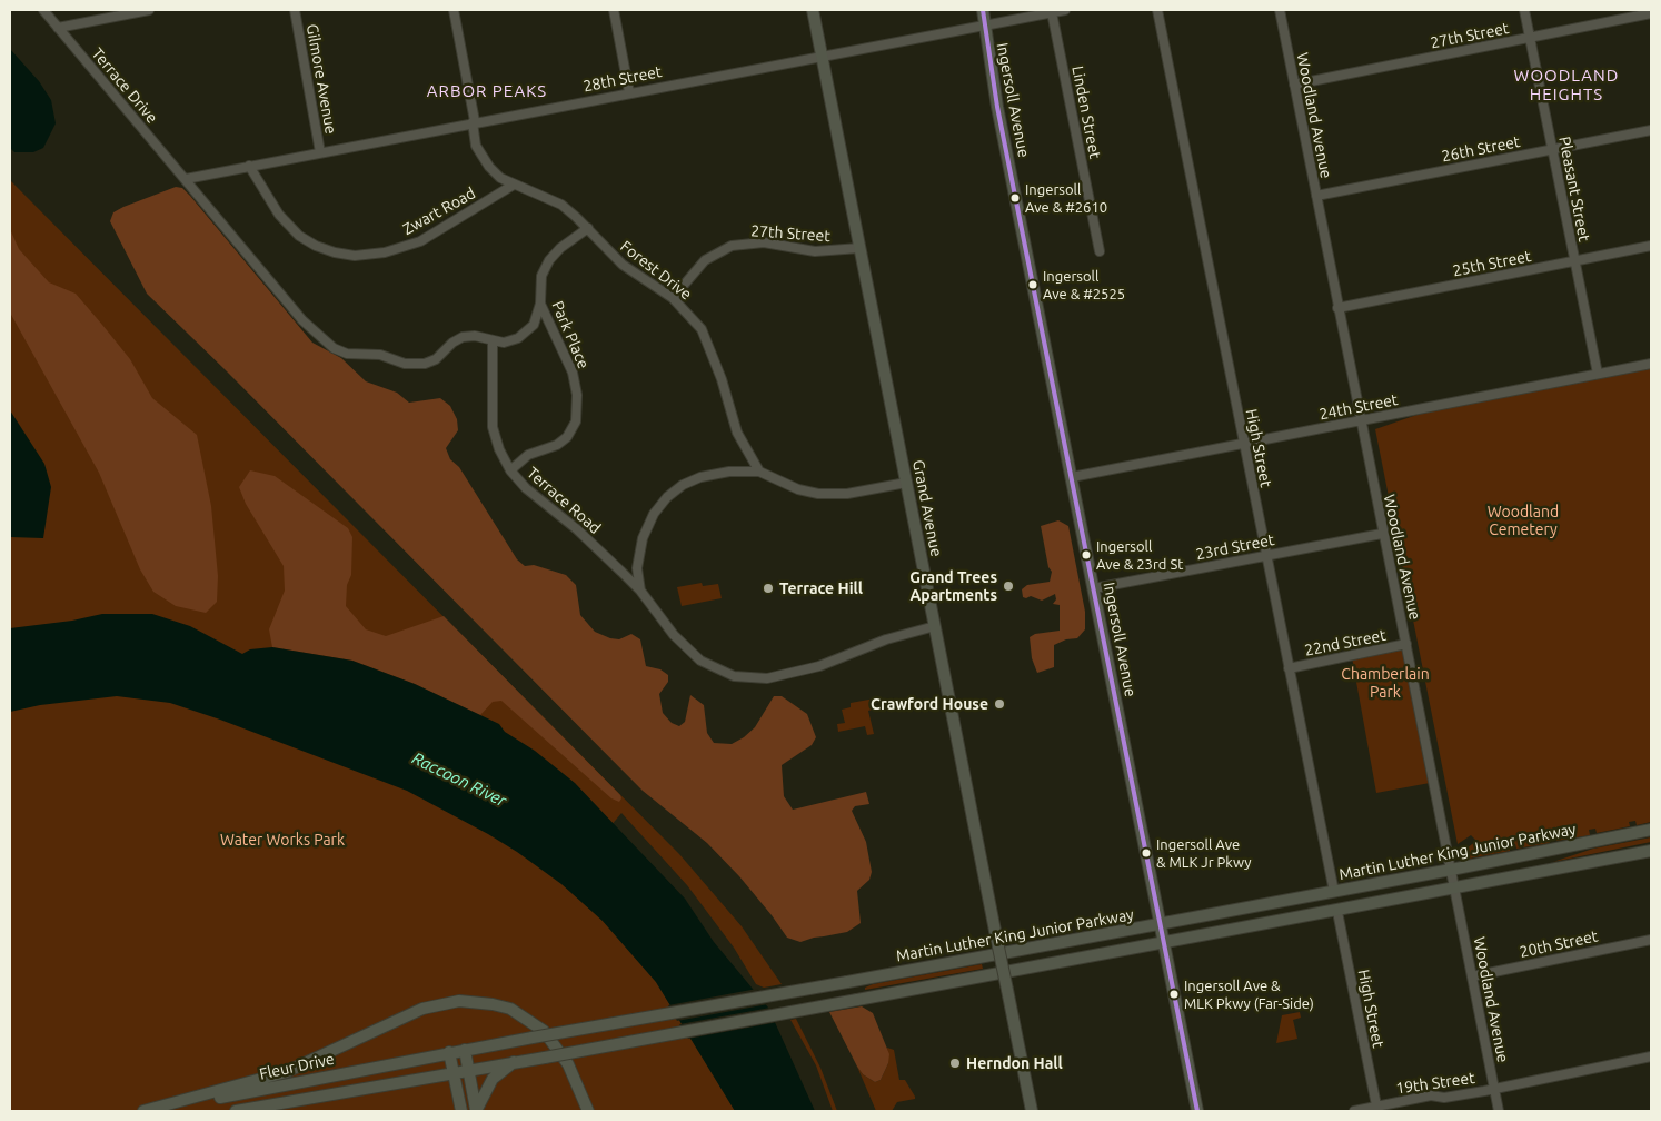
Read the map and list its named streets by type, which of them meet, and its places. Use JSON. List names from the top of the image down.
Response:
{
  "streets": {
    "main road": [
      "Ingersoll Avenue",
      "Grand Avenue",
      "Martin Luther King Junior Parkway",
      "Fleur Drive"
    ],
    "street": [
      "27th Street",
      "Gilmore Avenue",
      "28th Street",
      "Terrace Drive",
      "Linden Street",
      "Woodland Avenue",
      "26th Street",
      "Pleasant Street",
      "Zwart Road",
      "25th Street",
      "Forest Drive",
      "Park Place",
      "24th Street",
      "High Street",
      "Terrace Road",
      "23rd Street",
      "22nd Street",
      "20th Street",
      "19th Street"
    ]
  },
  "crossings": [
    ["27th Street", "Woodland Avenue"],
    ["27th Street", "Pleasant Street"],
    ["27th Street", "Forest Drive"],
    ["27th Street", "Grand Avenue"],
    ["Gilmore Avenue", "28th Street"],
    ["28th Street", "Terrace Drive"],
    ["28th Street", "Ingersoll Avenue"],
    ["28th Street", "Linden Street"],
    ["28th Street", "Zwart Road"],
    ["28th Street", "Forest Drive"],
    ["28th Street", "Grand Avenue"],
    ["Ingersoll Avenue", "24th Street"],
    ["Ingersoll Avenue", "23rd Street"],
    ["Ingersoll Avenue", "Martin Luther King Junior Parkway"],
    ["Woodland Avenue", "26th Street"],
    ["Woodland Avenue", "25th Street"],
    ["Woodland Avenue", "24th Street"],
    ["Woodland Avenue", "23rd Street"],
    ["Woodland Avenue", "22nd Street"],
    ["Woodland Avenue", "Martin Luther King Junior Parkway"],
    ["Woodland Avenue", "20th Street"],
    ["Woodland Avenue", "19th Street"],
    ["26th Street", "Pleasant Street"],
    ["Pleasant Street", "25th Street"],
    ["Pleasant Street", "24th Street"],
    ["Zwart Road", "Forest Drive"],
    ["Forest Drive", "Park Place"],
    ["Park Place", "Terrace Road"],
    ["24th Street", "High Street"],
    ["High Street", "23rd Street"],
    ["High Street", "22nd Street"],
    ["High Street", "Martin Luther King Junior Parkway"],
    ["High Street", "19th Street"],
    ["Terrace Road", "Grand Avenue"],
    ["Martin Luther King Junior Parkway", "Fleur Drive"]
  ],
  "districts": ["WOODLAND HEIGHTS", "ARBOR PEAKS"],
  "water": ["Raccoon River"],
  "parks": ["Woodland Cemetery", "Chamberlain Park", "Water Works Park"],
  "places": [
    "Ingersoll Ave & #2610",
    "Ingersoll Ave & #2525",
    "Ingersoll Ave & 23rd St",
    "Grand Trees Apartments",
    "Terrace Hill",
    "Crawford House",
    "Ingersoll Ave & MLK Jr Pkwy",
    "Ingersoll Ave & MLK Pkwy (Far-Side)",
    "Herndon Hall"
  ]
}
